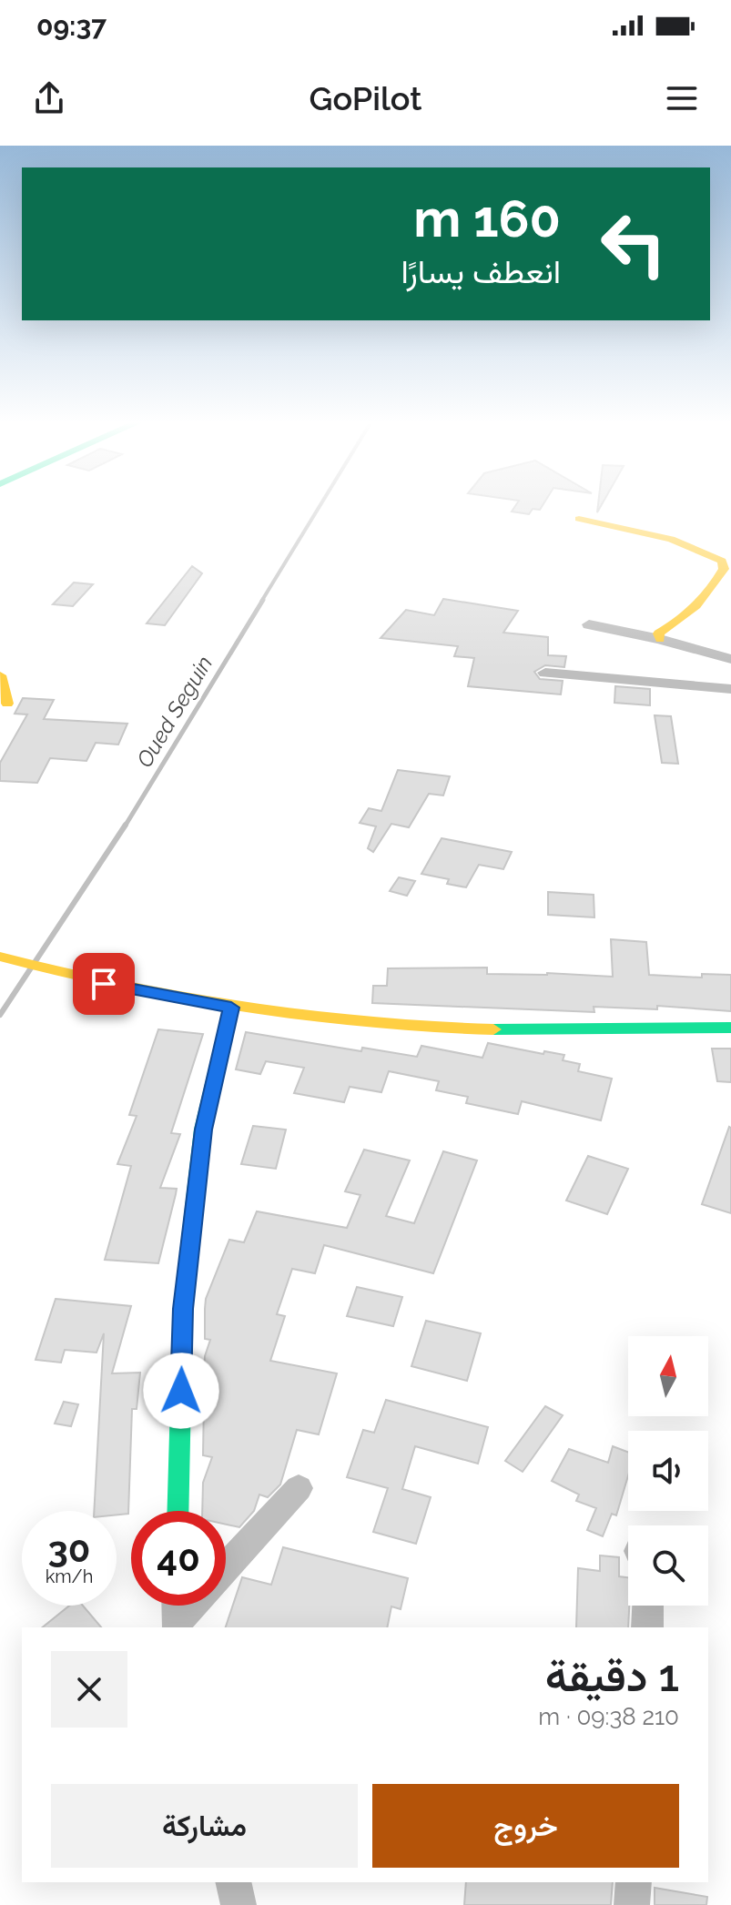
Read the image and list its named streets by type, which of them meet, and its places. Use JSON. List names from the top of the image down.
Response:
{
  "water": ["Oued Seguin"],
  "north": "top",
  "page": {
    "status": "09:37",
    "header": "GoPilot",
    "turn": ["160 m", "انعطف يسارًا"],
    "speed": "30 km/h",
    "limit": "40",
    "heading": ["1 دقيقة", "210 m · 09:38"],
    "buttons": ["خروج", "مشاركة"]
  }
}
